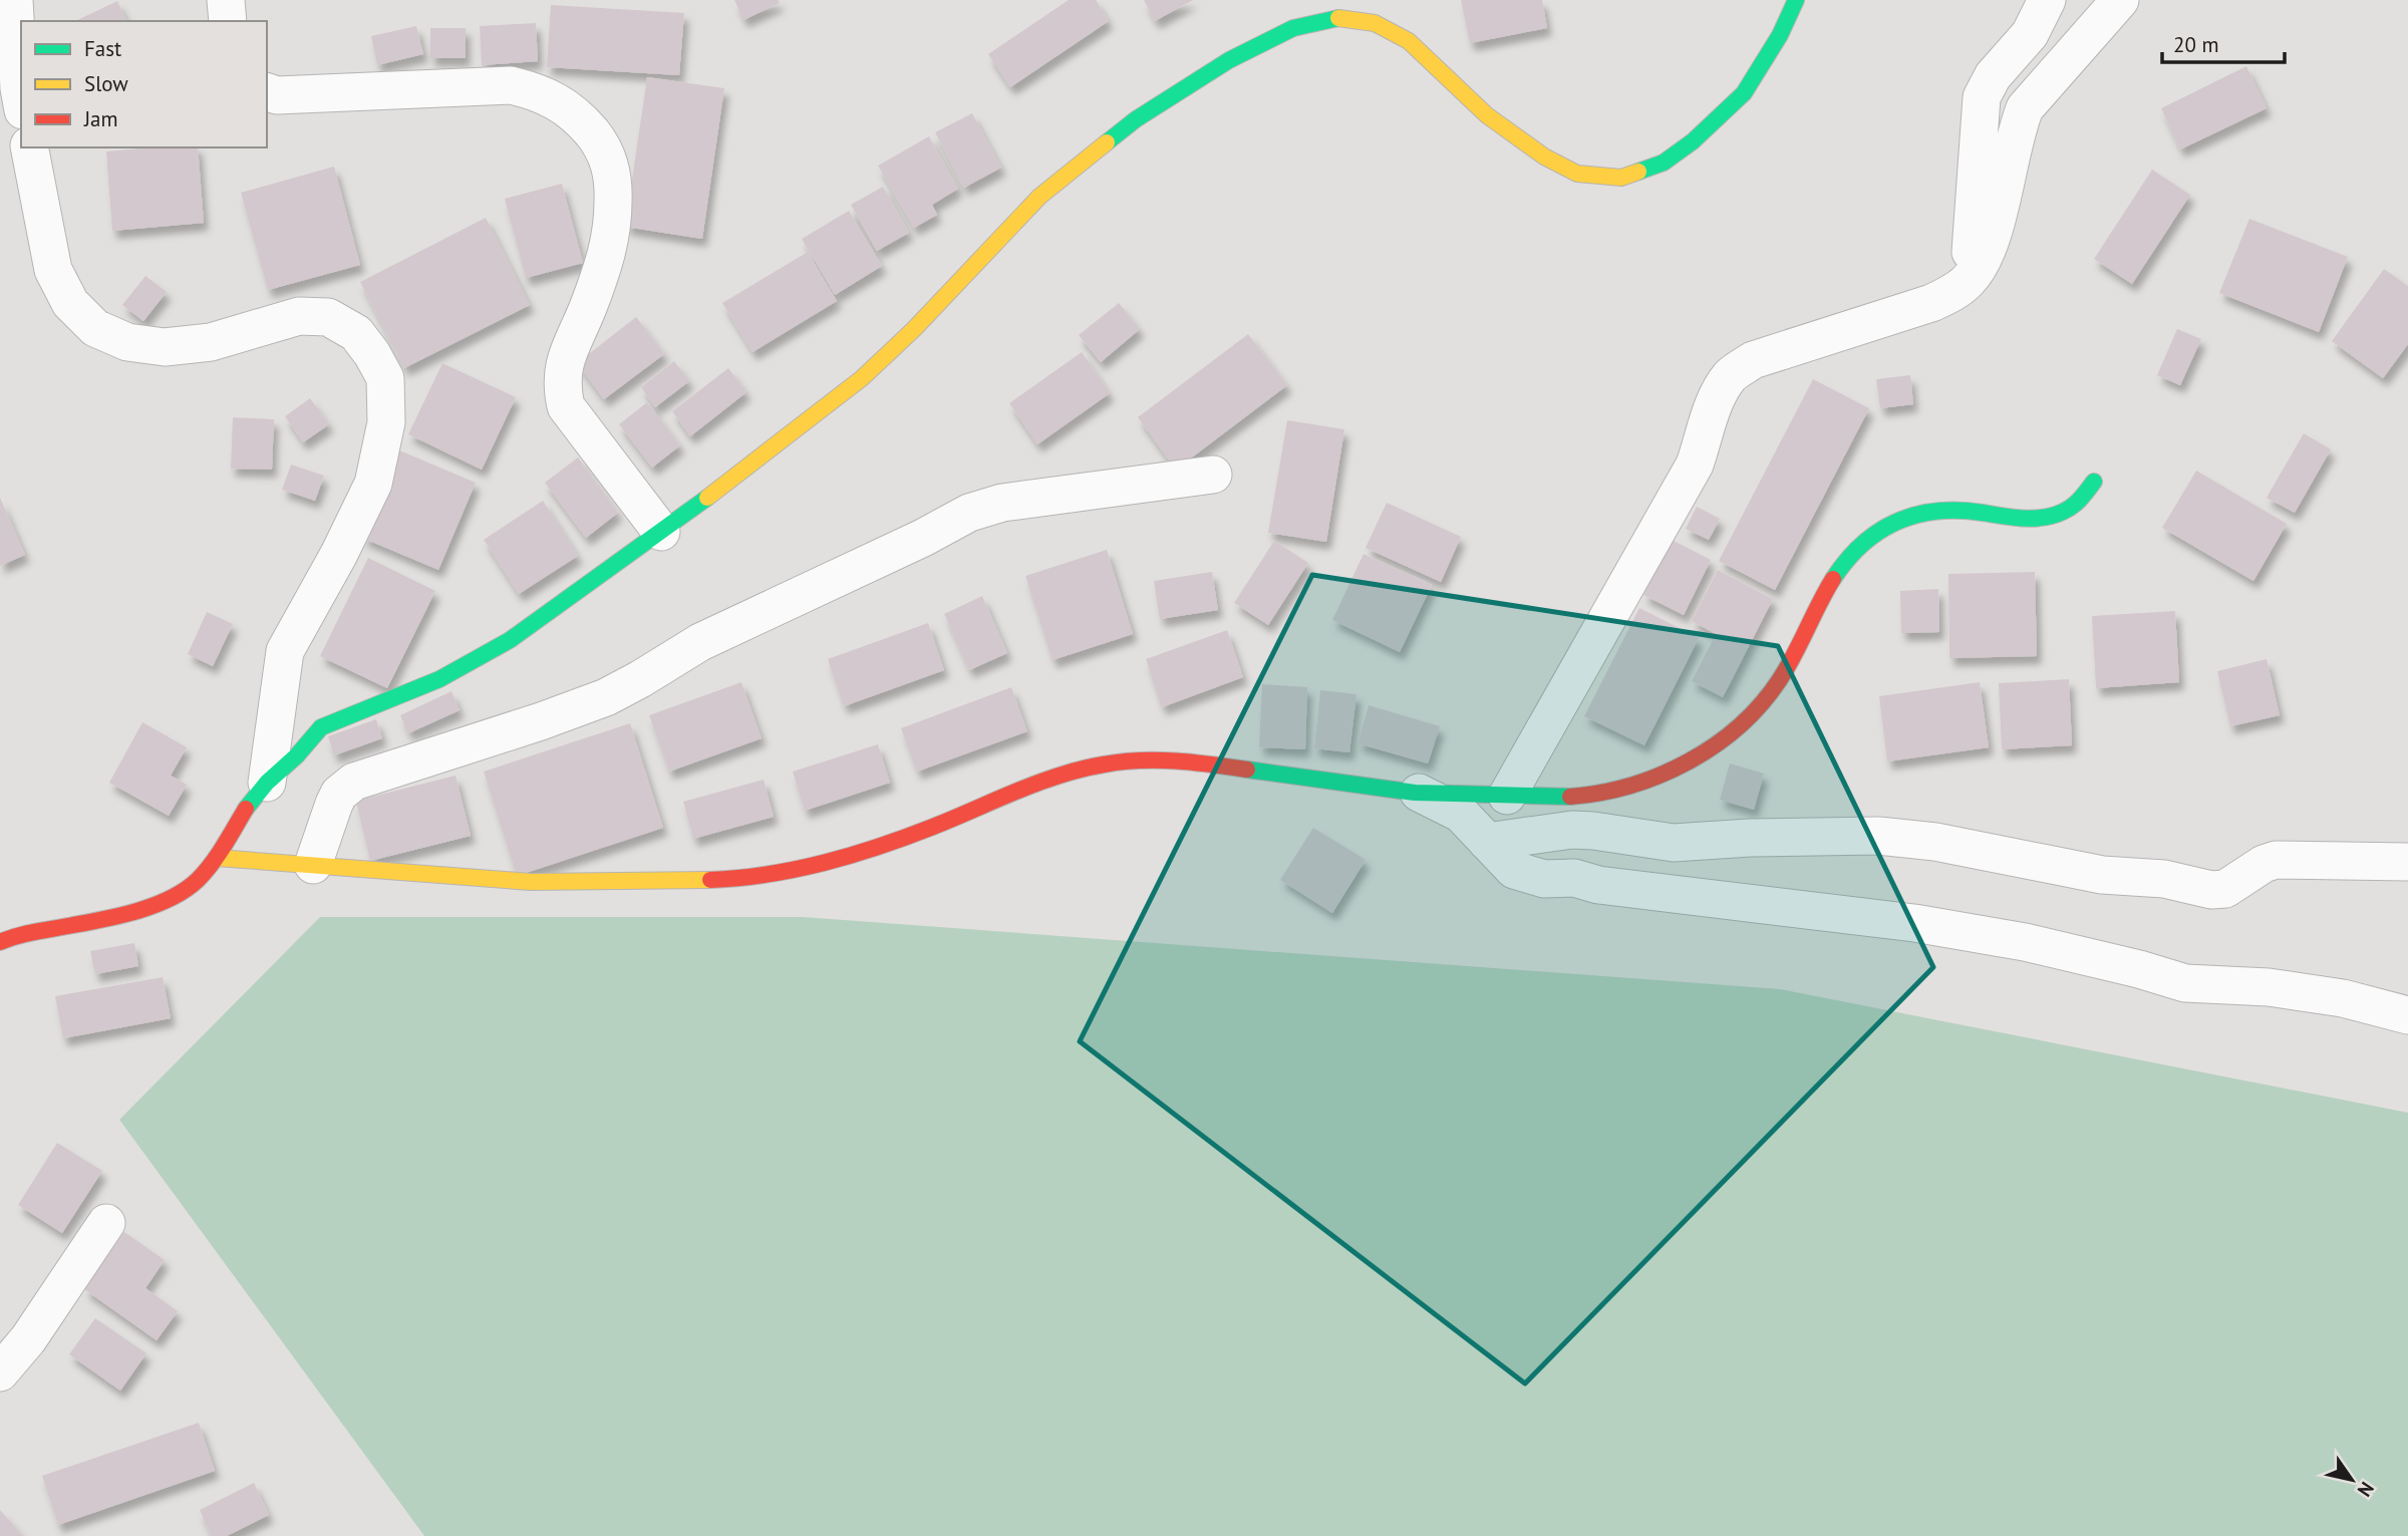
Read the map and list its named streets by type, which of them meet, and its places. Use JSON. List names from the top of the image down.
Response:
{
  "legend": ["Fast", "Slow", "Jam"],
  "scale_bar": "20 m",
  "north": "bottom right"
}
